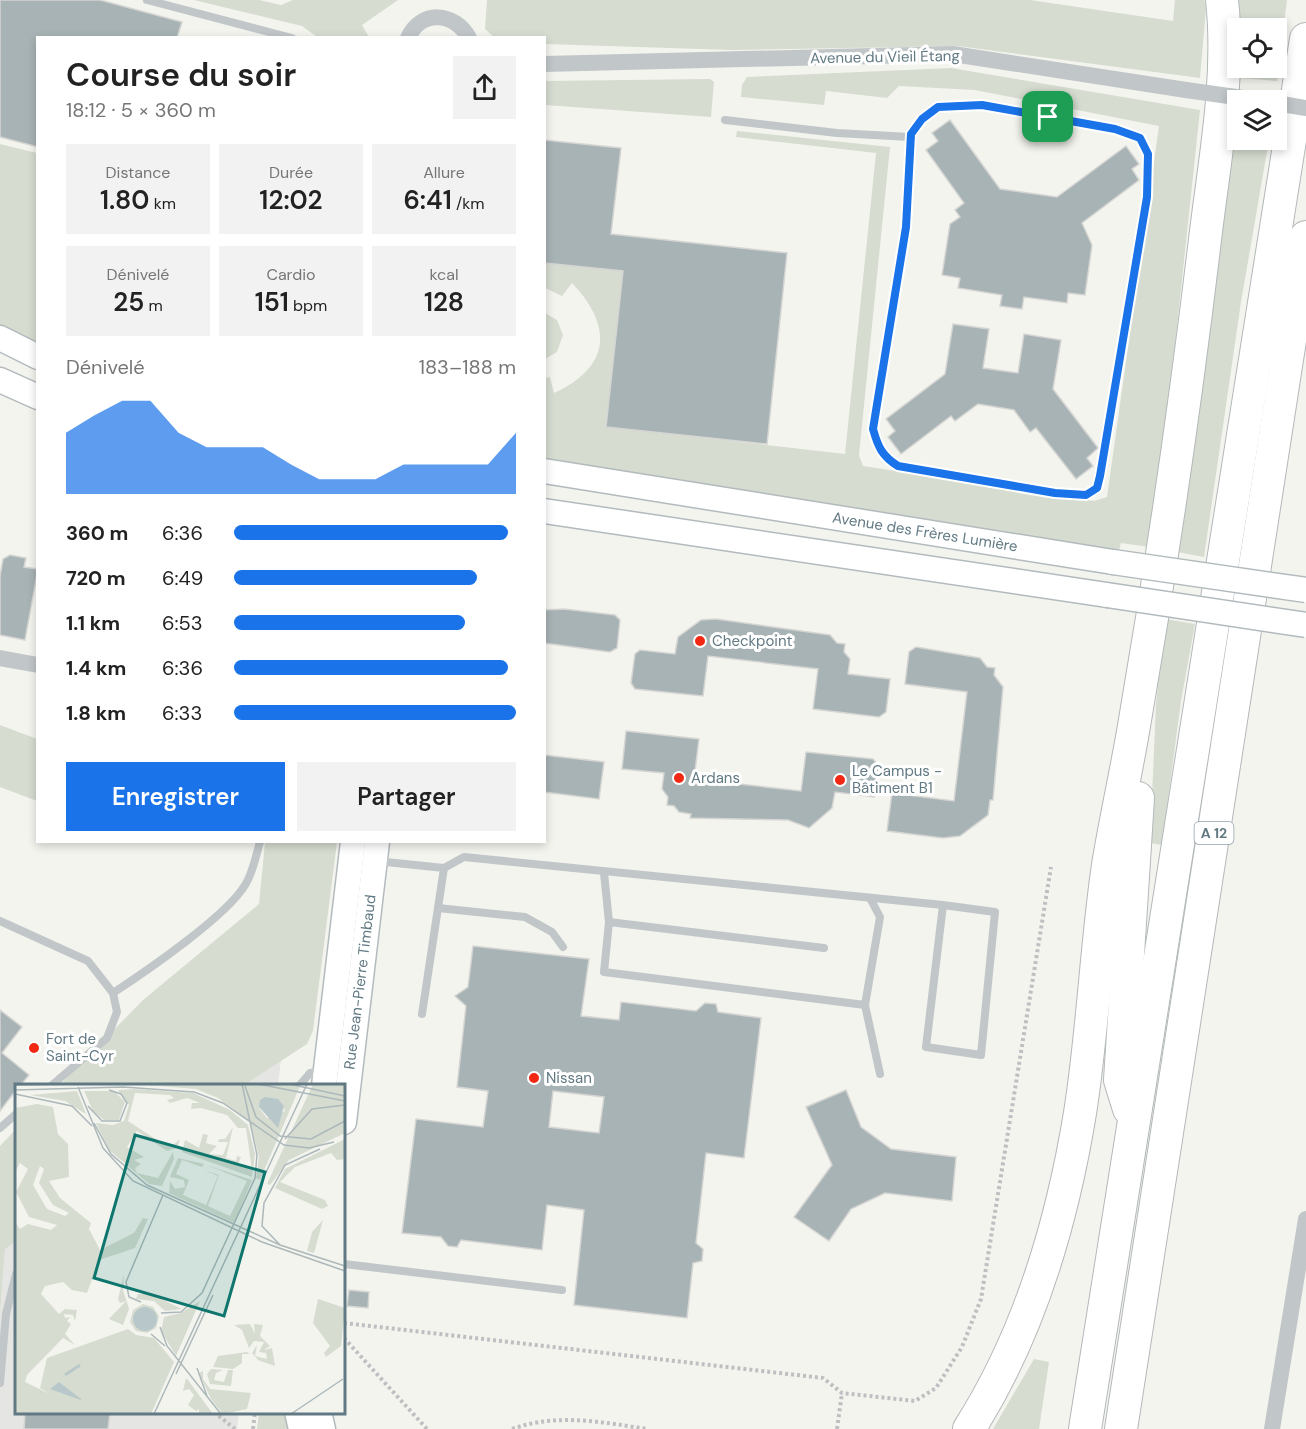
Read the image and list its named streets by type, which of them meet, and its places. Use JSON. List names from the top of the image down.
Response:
{
  "streets": {
    "highway": ["A 12"],
    "main road": ["Avenue des Frères Lumière", "Rue Jean-Pierre Timbaud"],
    "street": ["Avenue du Vieil Étang"]
  },
  "places": [
    "Checkpoint",
    "Ardans",
    "Le Campus - Bâtiment B1",
    "Fort de Saint-Cyr",
    "Nissan"
  ],
  "page": {
    "heading": ["Course du soir", "18:12 · 5 × 360 m"],
    "stats": [
      ["Distance", "1.80 km"],
      ["Durée", "12:02"],
      ["Allure", "6:41 /km"],
      ["Dénivelé", "25 m"],
      ["Cardio", "151 bpm"],
      ["kcal", "128"]
    ],
    "chart": ["Dénivelé", "183–188 m"],
    "list": [
      {
        "name": "360 m",
        "note": "6:36"
      },
      {
        "name": "720 m",
        "note": "6:49"
      },
      {
        "name": "1.1 km",
        "note": "6:53"
      },
      {
        "name": "1.4 km",
        "note": "6:36"
      },
      {
        "name": "1.8 km",
        "note": "6:33"
      }
    ],
    "buttons": ["Enregistrer", "Partager"]
  }
}
